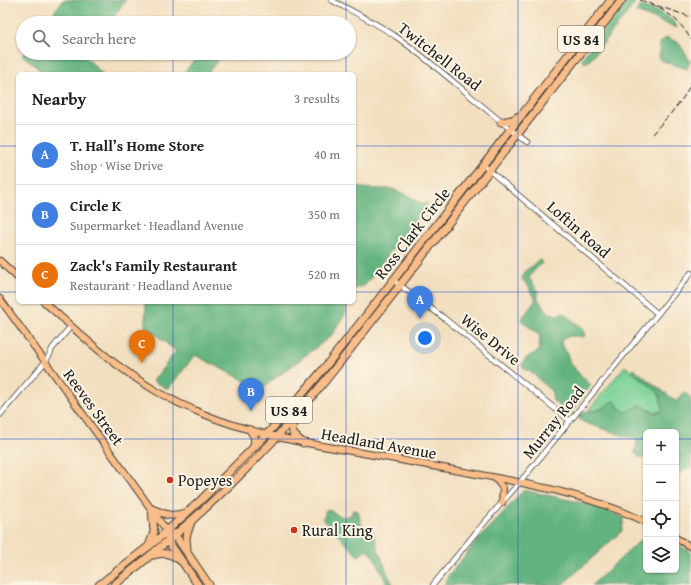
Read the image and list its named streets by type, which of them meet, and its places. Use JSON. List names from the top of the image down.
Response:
{
  "streets": {
    "highway": ["US 84", "Ross Clark Circle", "Reeves Street"],
    "main road": ["Headland Avenue"],
    "street": [
      "Twitchell Road",
      "Loftin Road",
      "Wise Drive",
      "Murray Road"
    ]
  },
  "crossings": [
    ["Twitchell Road", "Ross Clark Circle"],
    ["Loftin Road", "Ross Clark Circle"],
    ["Loftin Road", "Murray Road"],
    ["Ross Clark Circle", "Wise Drive"],
    ["Ross Clark Circle", "Reeves Street"],
    ["Ross Clark Circle", "Headland Avenue"],
    ["Wise Drive", "Murray Road"],
    ["Murray Road", "Headland Avenue"]
  ],
  "places": ["Popeyes", "Rural King"],
  "page": {
    "search": "Search here",
    "heading": ["Nearby", "3 results"],
    "list": [
      {
        "mark": "A",
        "name": "T. Hall’s Home Store",
        "note": "Shop · Wise Drive",
        "value": "40 m"
      },
      {
        "mark": "B",
        "name": "Circle K",
        "note": "Supermarket · Headland Avenue",
        "value": "350 m"
      },
      {
        "mark": "C",
        "name": "Zack's Family Restaurant",
        "note": "Restaurant · Headland Avenue",
        "value": "520 m"
      }
    ],
    "pins": ["A", "C", "B"],
    "map_buttons": ["+", "−"]
  }
}
